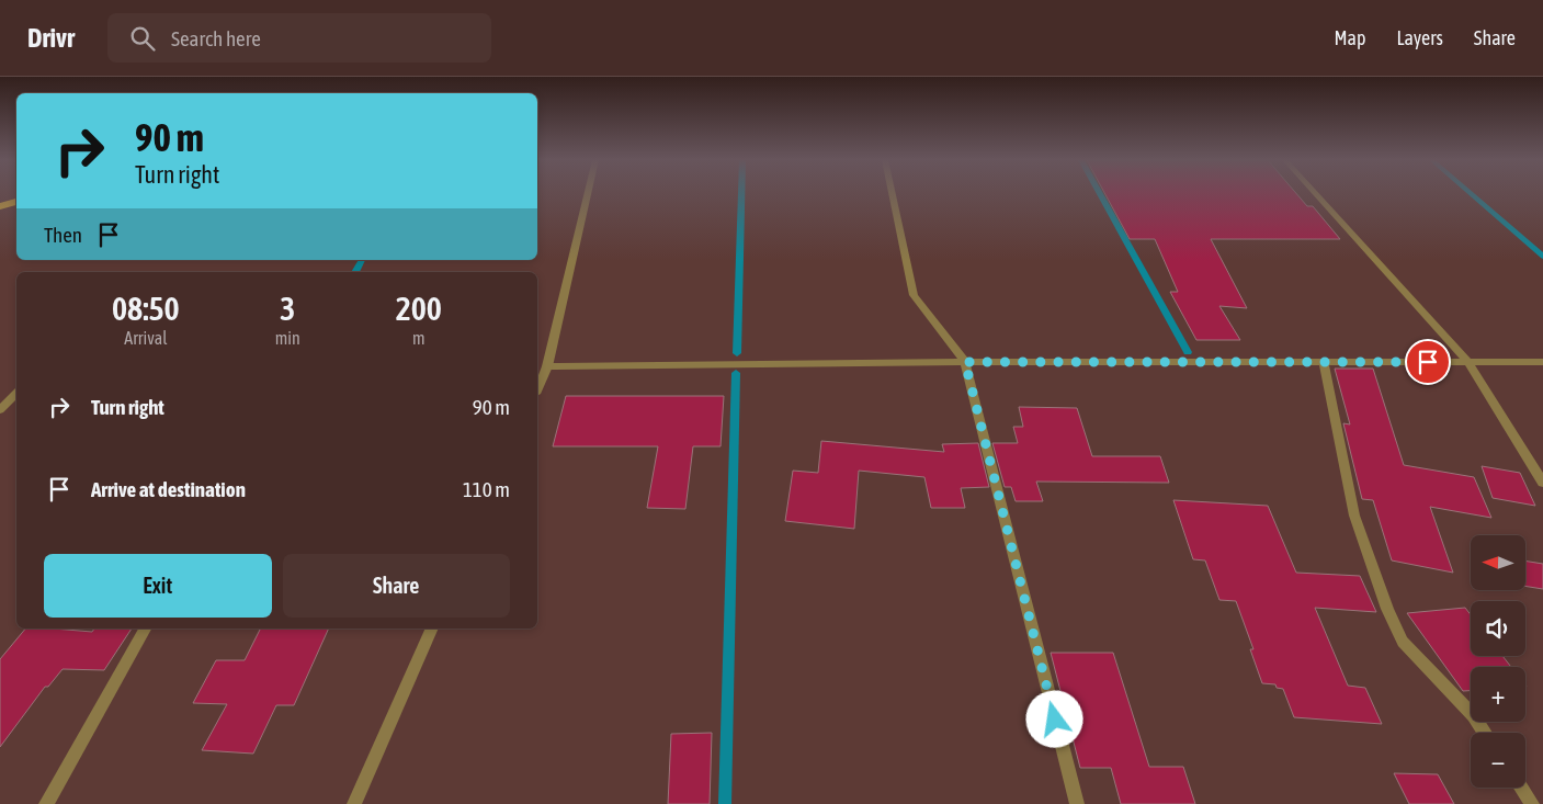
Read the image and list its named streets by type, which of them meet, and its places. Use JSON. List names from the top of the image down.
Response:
{
  "north": "left",
  "page": {
    "header": "Drivr",
    "search": "Search here",
    "nav": ["Map", "Layers", "Share"],
    "turn": ["90 m", "Turn right"],
    "then": "Then",
    "eta": [
      "08:50",
      "Arrival",
      "3",
      "min",
      "200",
      "m"
    ],
    "list": [
      {
        "name": "Turn right",
        "value": "90 m"
      },
      {
        "name": "Arrive at destination",
        "value": "110 m"
      }
    ],
    "map_buttons": ["+", "−"],
    "buttons": ["Exit", "Share"]
  }
}
